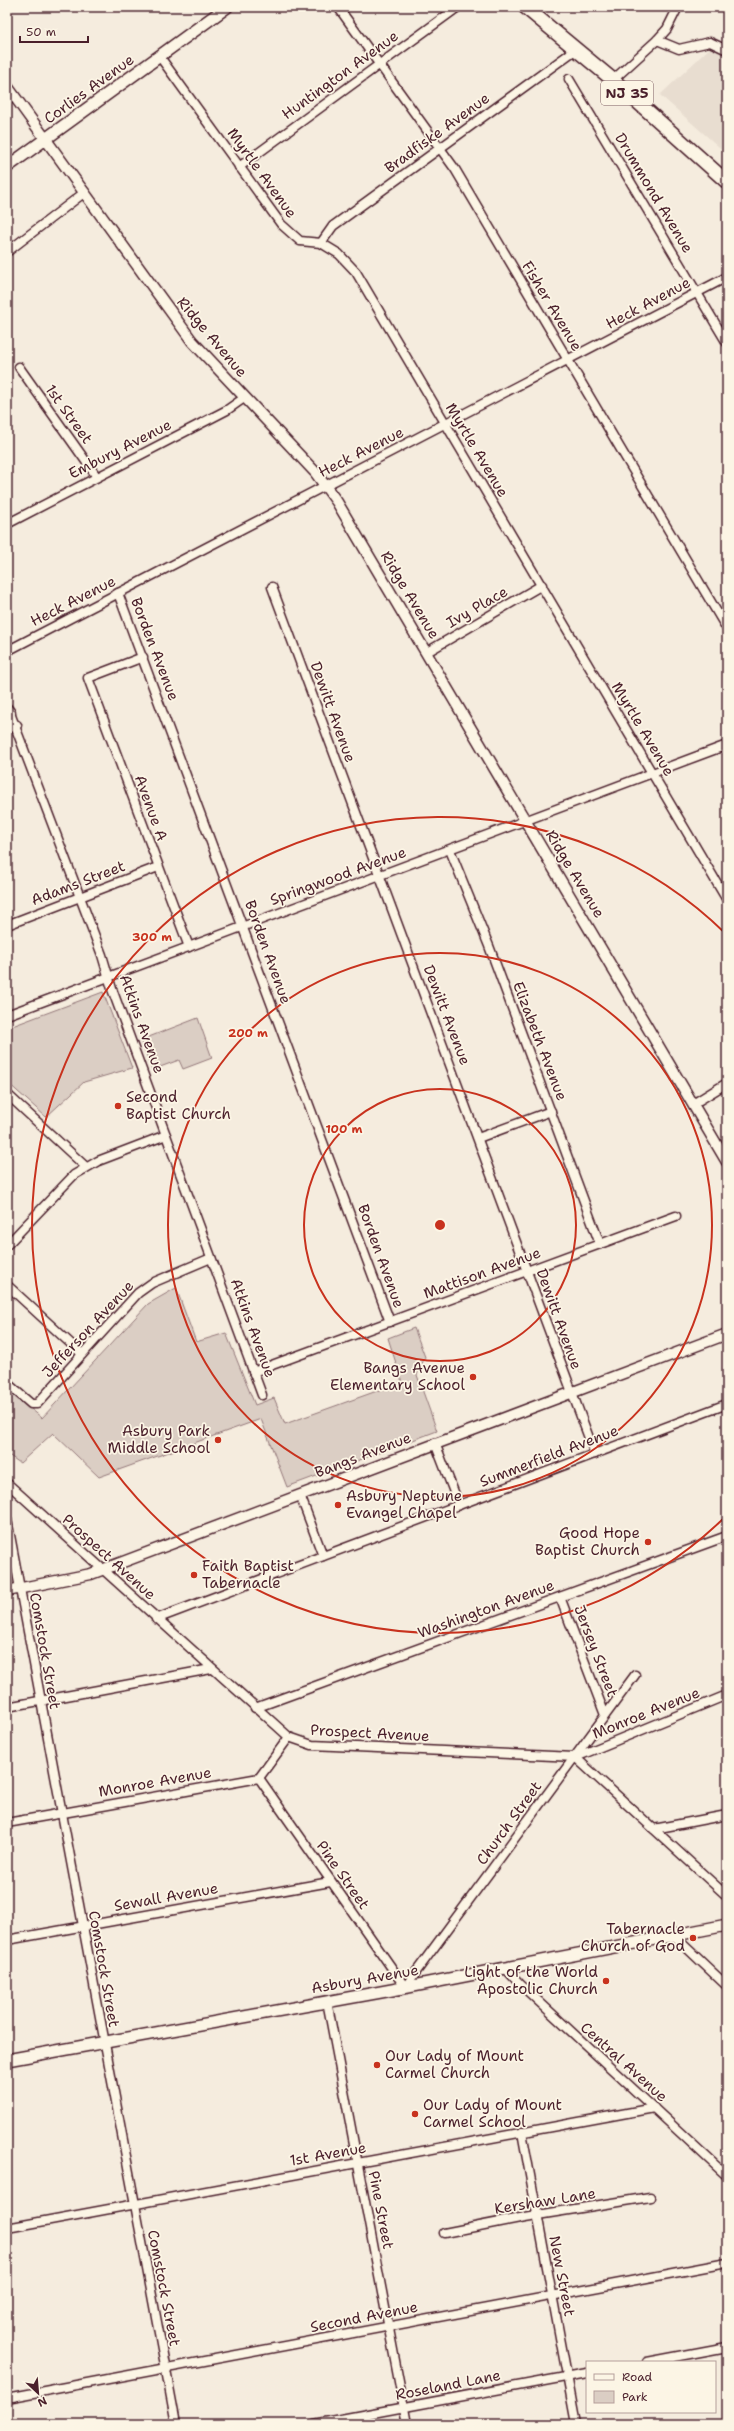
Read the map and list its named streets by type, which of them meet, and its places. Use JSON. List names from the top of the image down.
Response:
{
  "streets": {
    "main road": ["Corlies Avenue", "NJ 35", "Asbury Avenue"],
    "street": [
      "Huntington Avenue",
      "Bradfiske Avenue",
      "Myrtle Avenue",
      "Drummond Avenue",
      "Heck Avenue",
      "Fisher Avenue",
      "Ridge Avenue",
      "1st Street",
      "Embury Avenue",
      "Ivy Place",
      "Borden Avenue",
      "Dewitt Avenue",
      "Avenue A",
      "Springwood Avenue",
      "Adams Street",
      "Atkins Avenue",
      "Elizabeth Avenue",
      "Mattison Avenue",
      "Jefferson Avenue",
      "Bangs Avenue",
      "Summerfield Avenue",
      "Prospect Avenue",
      "Washington Avenue",
      "Comstock Street",
      "Jersey Street",
      "Monroe Avenue",
      "Church Street",
      "Pine Street",
      "Sewall Avenue",
      "Central Avenue",
      "1st Avenue",
      "Kershaw Lane",
      "New Street",
      "Second Avenue",
      "Roseland Lane"
    ]
  },
  "crossings": [
    ["Huntington Avenue", "Myrtle Avenue"],
    ["Huntington Avenue", "Fisher Avenue"],
    ["Corlies Avenue", "Myrtle Avenue"],
    ["Corlies Avenue", "Ridge Avenue"],
    ["NJ 35", "Bradfiske Avenue"],
    ["Bradfiske Avenue", "Myrtle Avenue"],
    ["Bradfiske Avenue", "Fisher Avenue"],
    ["Myrtle Avenue", "Heck Avenue"],
    ["Myrtle Avenue", "Ivy Place"],
    ["Myrtle Avenue", "Springwood Avenue"],
    ["Drummond Avenue", "Heck Avenue"],
    ["Heck Avenue", "Fisher Avenue"],
    ["Heck Avenue", "Ridge Avenue"],
    ["Heck Avenue", "Borden Avenue"],
    ["Ridge Avenue", "Embury Avenue"],
    ["Ridge Avenue", "Ivy Place"],
    ["Ridge Avenue", "Springwood Avenue"],
    ["1st Street", "Embury Avenue"],
    ["Borden Avenue", "Avenue A"],
    ["Borden Avenue", "Springwood Avenue"],
    ["Borden Avenue", "Mattison Avenue"],
    ["Dewitt Avenue", "Springwood Avenue"],
    ["Dewitt Avenue", "Mattison Avenue"],
    ["Dewitt Avenue", "Bangs Avenue"],
    ["Dewitt Avenue", "Summerfield Avenue"],
    ["Avenue A", "Springwood Avenue"],
    ["Avenue A", "Adams Street"],
    ["Springwood Avenue", "Atkins Avenue"],
    ["Springwood Avenue", "Elizabeth Avenue"],
    ["Adams Street", "Atkins Avenue"],
    ["Atkins Avenue", "Mattison Avenue"],
    ["Atkins Avenue", "Jefferson Avenue"],
    ["Elizabeth Avenue", "Mattison Avenue"],
    ["Bangs Avenue", "Prospect Avenue"],
    ["Bangs Avenue", "Comstock Street"],
    ["Summerfield Avenue", "Prospect Avenue"],
    ["Prospect Avenue", "Washington Avenue"],
    ["Prospect Avenue", "Monroe Avenue"],
    ["Prospect Avenue", "Church Street"],
    ["Washington Avenue", "Jersey Street"],
    ["Comstock Street", "Monroe Avenue"],
    ["Comstock Street", "Sewall Avenue"],
    ["Comstock Street", "Asbury Avenue"],
    ["Comstock Street", "1st Avenue"],
    ["Comstock Street", "Second Avenue"],
    ["Jersey Street", "Church Street"],
    ["Monroe Avenue", "Church Street"],
    ["Monroe Avenue", "Pine Street"],
    ["Church Street", "Pine Street"],
    ["Church Street", "Asbury Avenue"],
    ["Pine Street", "Sewall Avenue"],
    ["Pine Street", "Asbury Avenue"],
    ["Pine Street", "1st Avenue"],
    ["Pine Street", "Second Avenue"],
    ["Pine Street", "Roseland Lane"],
    ["Asbury Avenue", "Central Avenue"],
    ["Central Avenue", "1st Avenue"],
    ["1st Avenue", "New Street"],
    ["Kershaw Lane", "New Street"],
    ["New Street", "Second Avenue"],
    ["New Street", "Roseland Lane"]
  ],
  "places": [
    "Second Baptist Church",
    "Bangs Avenue Elementary School",
    "Asbury Park Middle School",
    "Asbury Neptune Evangel Chapel",
    "Good Hope Baptist Church",
    "Faith Baptist Tabernacle",
    "Tabernacle Church of God",
    "Light of the World Apostolic Church",
    "Our Lady of Mount Carmel Church",
    "Our Lady of Mount Carmel School"
  ],
  "legend": ["Road", "Park"],
  "scale_bar": "50 m",
  "north": "bottom right",
  "rings": ["300 m", "200 m", "100 m"]
}
